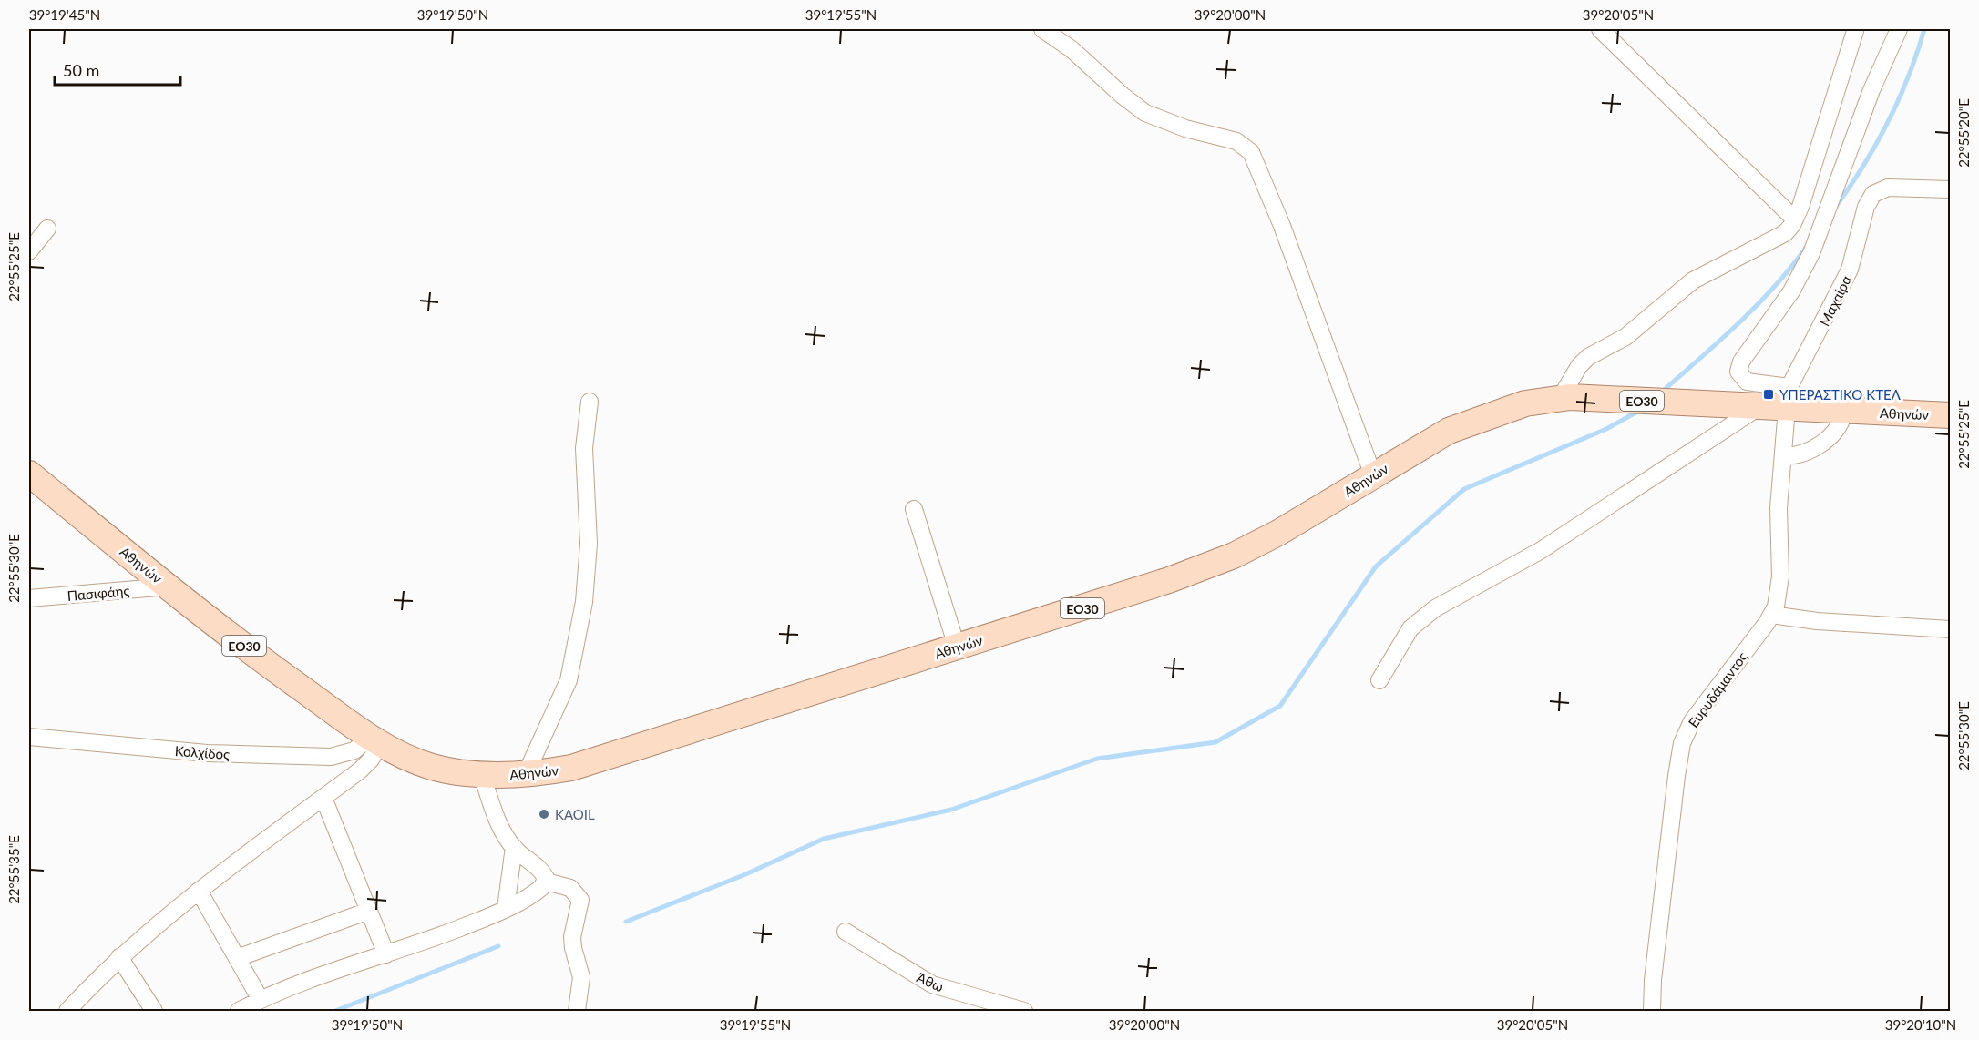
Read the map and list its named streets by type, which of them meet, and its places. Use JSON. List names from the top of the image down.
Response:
{
  "streets": {
    "main road": ["ΕΟ30", "Αθηνών"],
    "street": [
      "Μαχαίρα",
      "Πασιφάης",
      "Ευρυδάμαντος",
      "Κολχίδος",
      "Άθω"
    ]
  },
  "crossings": [
    ["Μαχαίρα", "Αθηνών"],
    ["Μαχαίρα", "Ευρυδάμαντος"],
    ["Αθηνών", "Πασιφάης"],
    ["Αθηνών", "Ευρυδάμαντος"],
    ["Αθηνών", "Κολχίδος"]
  ],
  "places": {
    "transit": ["ΥΠΕΡΑΣΤΙΚΟ ΚΤΕΛ"],
    "other": ["KAOIL"]
  },
  "scale_bar": "50 m",
  "coordinates": [
    "39°19'45\"N",
    "39°19'50\"N",
    "39°19'55\"N",
    "39°20'00\"N",
    "39°20'05\"N",
    "22°55'20\"E",
    "22°55'25\"E",
    "22°55'30\"E",
    "22°55'35\"E",
    "39°20'10\"N"
  ]
}
